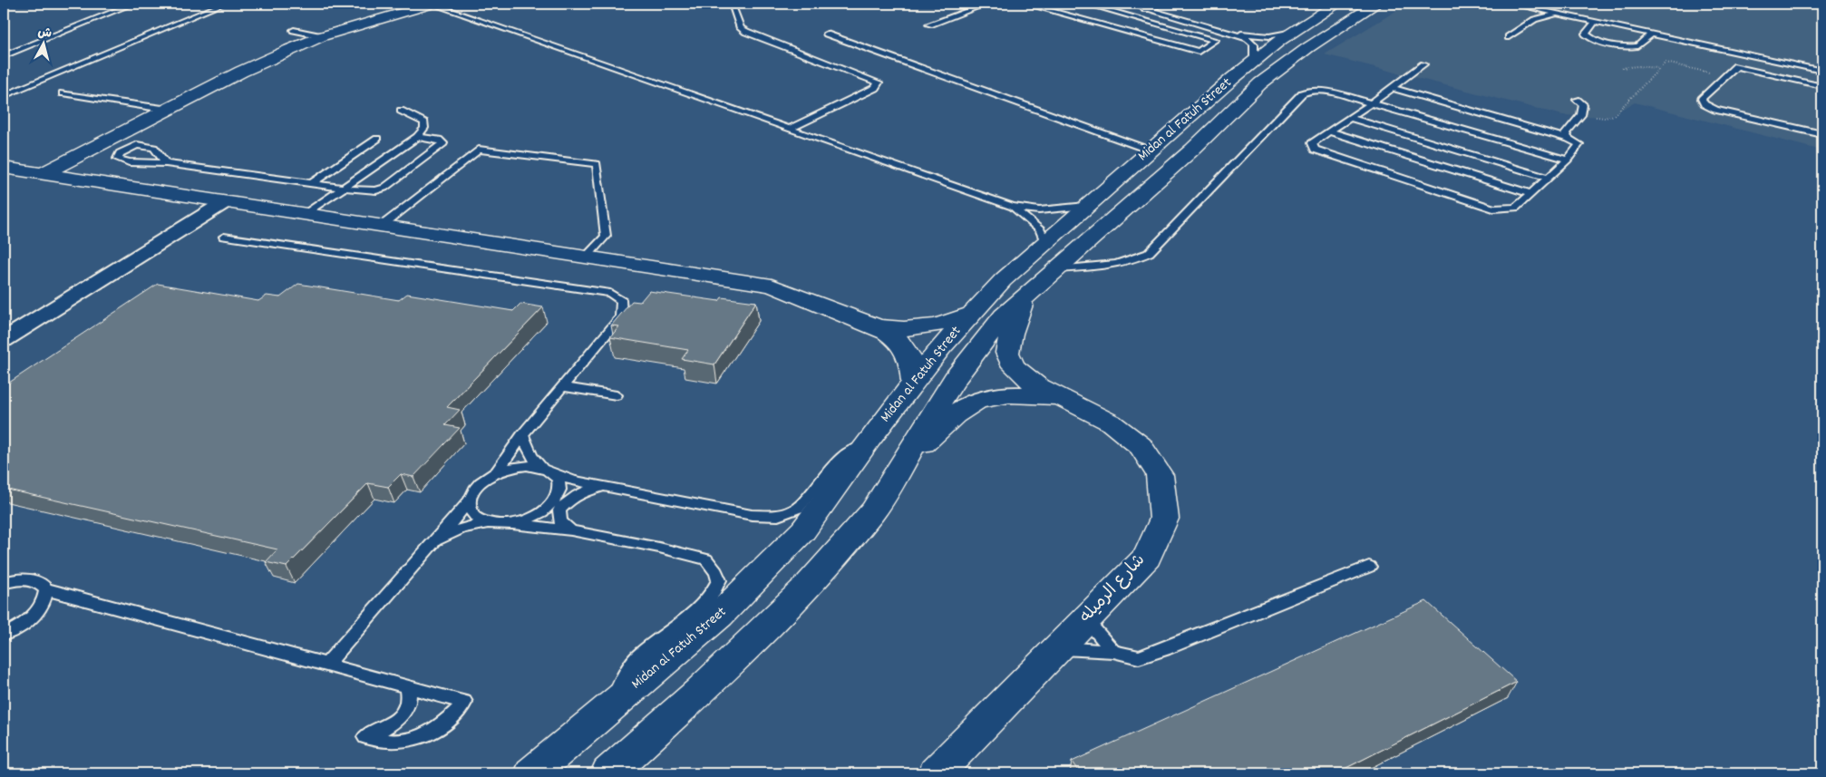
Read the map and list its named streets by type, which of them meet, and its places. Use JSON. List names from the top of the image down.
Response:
{
  "streets": {
    "main road": ["Midan al Fatuh Street", "شارع الرميله"]
  },
  "crossings": [
    ["Midan al Fatuh Street", "شارع الرميله"]
  ],
  "north": "top"
}
